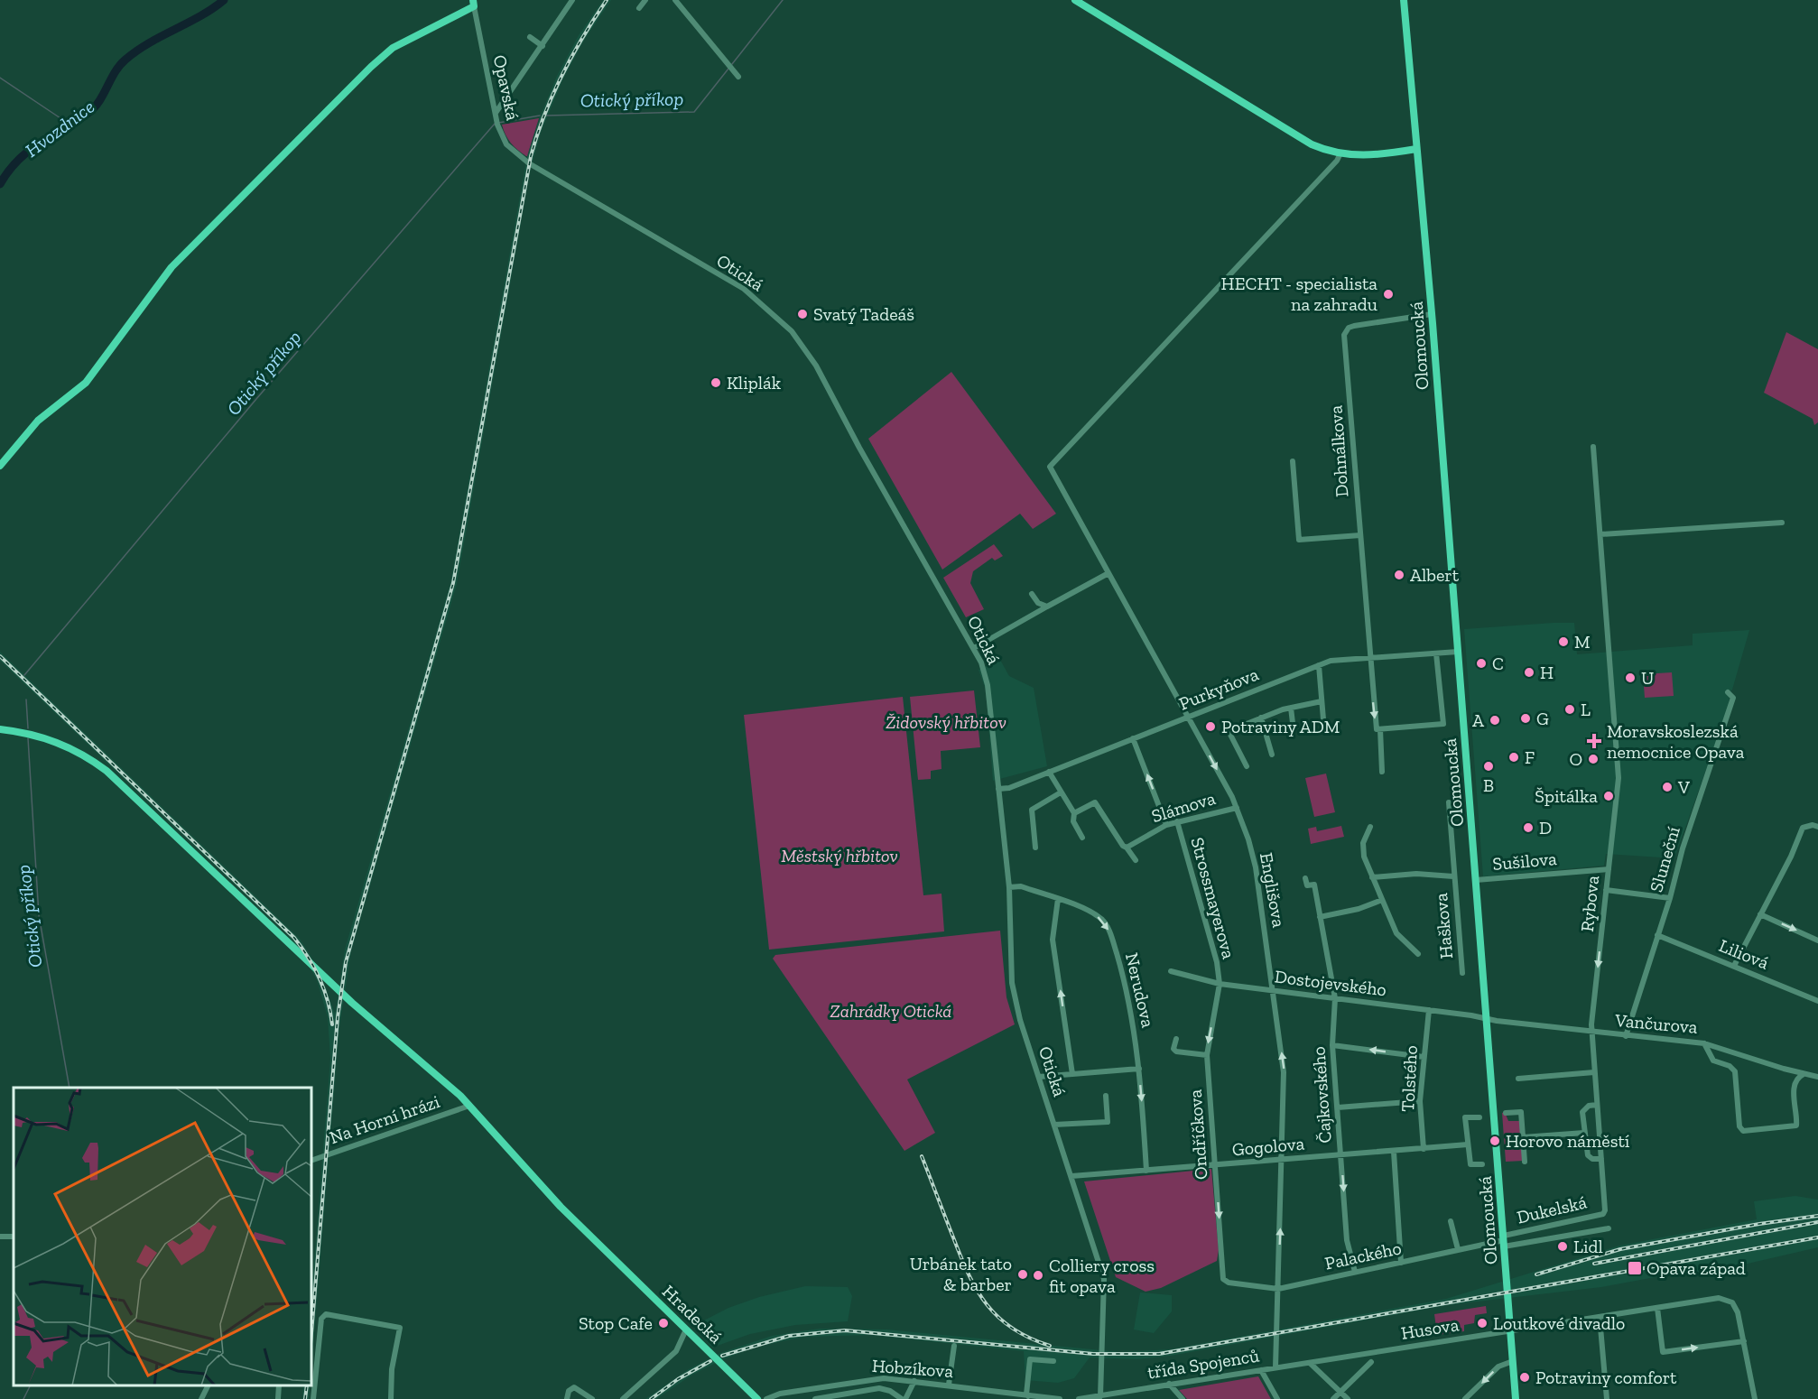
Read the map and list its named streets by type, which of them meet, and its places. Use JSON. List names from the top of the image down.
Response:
{
  "streets": {
    "main road": ["Olomoucká", "Hradecká"],
    "street": [
      "Opavská",
      "Otická",
      "Dohnálkova",
      "Purkyňova",
      "Slámova",
      "Sluneční",
      "Sušilova",
      "Englišova",
      "Strossmayerova",
      "Rybova",
      "Haškova",
      "Liliová",
      "Dostojevského",
      "Nerudova",
      "Vančurova",
      "Tolstého",
      "Čajkovského",
      "Na Horní hrázi",
      "Ondříčkova",
      "Gogolova",
      "Dukelská",
      "Palackého",
      "Husova",
      "třída Spojenců",
      "Hobzíkova"
    ]
  },
  "crossings": [
    ["Opavská", "Otická"],
    ["Otická", "Purkyňova"],
    ["Otická", "Nerudova"],
    ["Otická", "Gogolova"],
    ["Otická", "třída Spojenců"],
    ["Olomoucká", "Dohnálkova"],
    ["Olomoucká", "Purkyňova"],
    ["Olomoucká", "Sušilova"],
    ["Olomoucká", "Dostojevského"],
    ["Olomoucká", "Vančurova"],
    ["Olomoucká", "Dukelská"],
    ["Olomoucká", "Palackého"],
    ["Olomoucká", "Husova"],
    ["Dohnálkova", "Purkyňova"],
    ["Purkyňova", "Englišova"],
    ["Slámova", "Englišova"],
    ["Slámova", "Strossmayerova"],
    ["Sluneční", "Liliová"],
    ["Sluneční", "Vančurova"],
    ["Sušilova", "Rybova"],
    ["Englišova", "Dostojevského"],
    ["Englišova", "Gogolova"],
    ["Englišova", "Palackého"],
    ["Englišova", "třída Spojenců"],
    ["Strossmayerova", "Dostojevského"],
    ["Strossmayerova", "Ondříčkova"],
    ["Rybova", "Vančurova"],
    ["Rybova", "Dukelská"],
    ["Dostojevského", "Vančurova"],
    ["Dostojevského", "Tolstého"],
    ["Dostojevského", "Čajkovského"],
    ["Dostojevského", "Ondříčkova"],
    ["Nerudova", "Gogolova"],
    ["Tolstého", "Gogolova"],
    ["Čajkovského", "Gogolova"],
    ["Čajkovského", "Palackého"],
    ["Na Horní hrázi", "Hradecká"],
    ["Ondříčkova", "Gogolova"],
    ["Ondříčkova", "Palackého"],
    ["Dukelská", "Palackého"],
    ["Husova", "třída Spojenců"]
  ],
  "one_way": ["Nerudova", "Ondříčkova"],
  "water": ["Otický příkop", "Hvozdnice"],
  "parks": ["Židovský hřbitov", "Městský hřbitov", "Zahrádky Otická"],
  "places": {
    "other": [
      "HECHT - specialista na zahradu",
      "Svatý Tadeáš",
      "Kliplák",
      "Albert",
      "M",
      "C",
      "H",
      "U",
      "L",
      "G",
      "A",
      "Potraviny ADM",
      "F",
      "O",
      "B",
      "V",
      "Špitálka",
      "D",
      "Horovo náměstí",
      "Lidl",
      "Urbánek tato & barber",
      "Colliery cross fit opava",
      "Stop Cafe",
      "Loutkové divadlo",
      "Potraviny comfort"
    ],
    "health": ["Moravskoslezská nemocnice Opava"],
    "transit": ["Opava západ"]
  }
}
